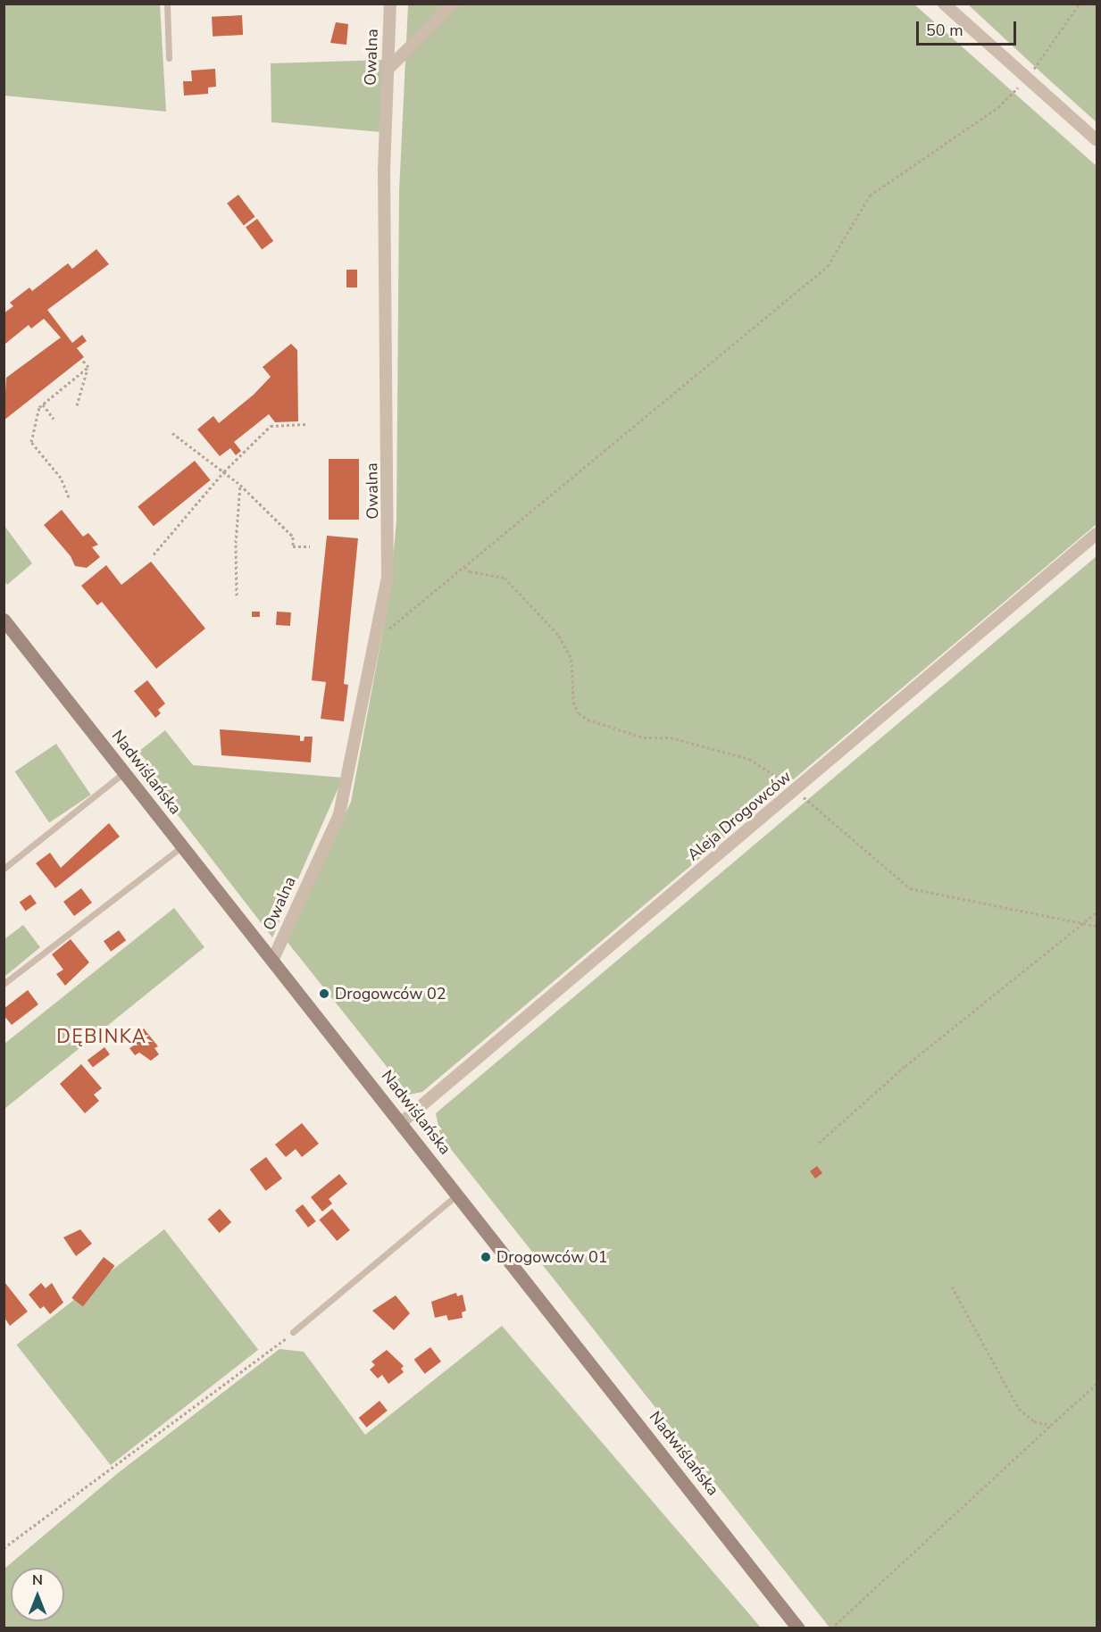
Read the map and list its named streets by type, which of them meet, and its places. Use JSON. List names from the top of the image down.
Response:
{
  "streets": {
    "main road": ["Nadwiślańska"],
    "street": ["Owalna", "Aleja Drogowców"]
  },
  "crossings": [
    ["Owalna", "Nadwiślańska"],
    ["Nadwiślańska", "Aleja Drogowców"]
  ],
  "districts": ["DĘBINKA"],
  "places": ["Drogowców 02", "Drogowców 01"],
  "scale_bar": "50 m",
  "north": "top"
}
